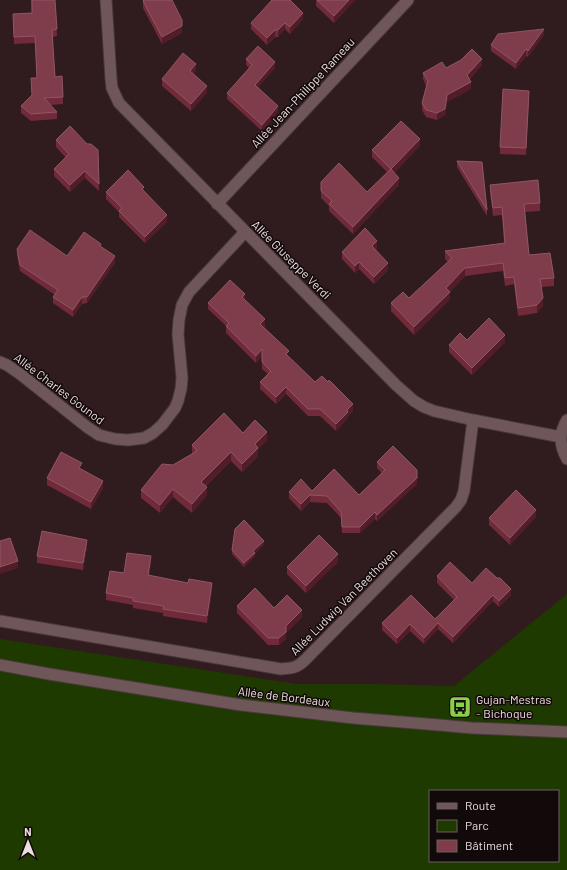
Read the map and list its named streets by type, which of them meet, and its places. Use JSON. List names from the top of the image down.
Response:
{
  "streets": {
    "street": [
      "Allée Jean-Philippe Rameau",
      "Allée Giuseppe Verdi",
      "Allée Charles Gounod",
      "Allée Ludwig Van Beethoven",
      "Allée de Bordeaux"
    ]
  },
  "crossings": [
    ["Allée Jean-Philippe Rameau", "Allée Giuseppe Verdi"],
    ["Allée Giuseppe Verdi", "Allée Charles Gounod"],
    ["Allée Giuseppe Verdi", "Allée Ludwig Van Beethoven"]
  ],
  "places": {
    "bus stop": ["Gujan-Mestras - Bichoque"]
  },
  "legend": ["Route", "Parc", "Bâtiment"],
  "north": "top"
}
